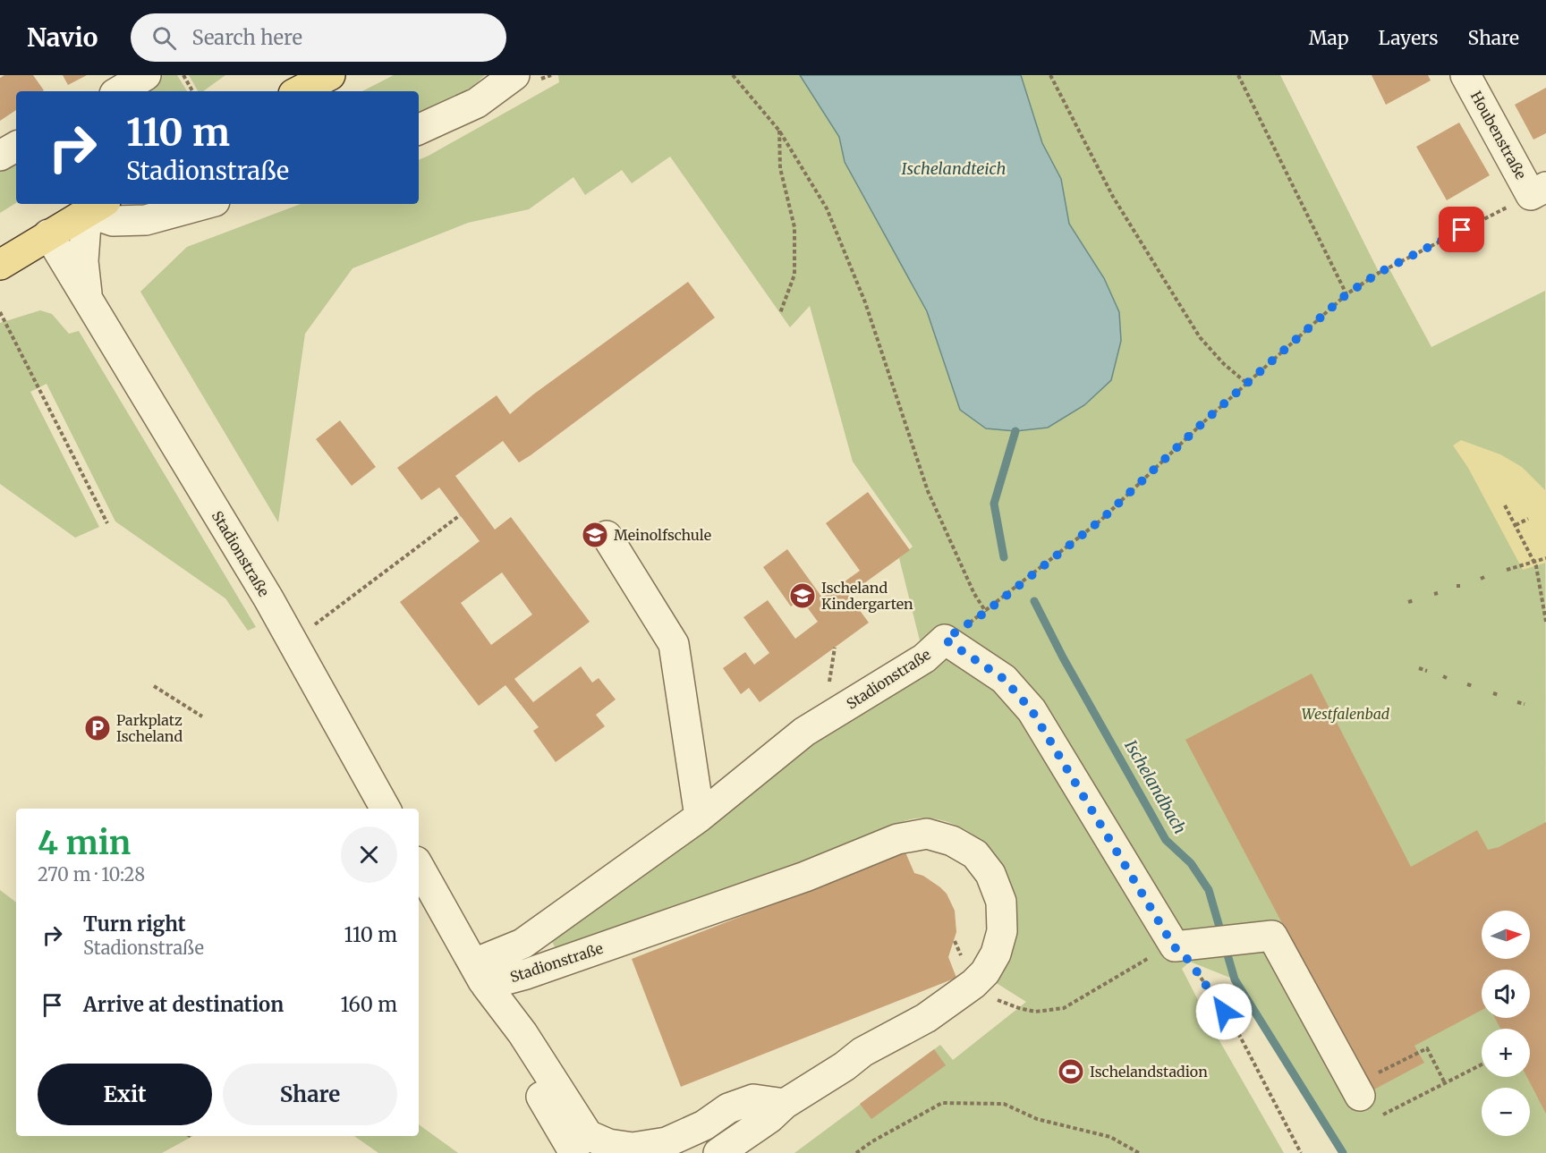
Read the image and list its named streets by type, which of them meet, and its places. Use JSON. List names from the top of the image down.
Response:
{
  "streets": {
    "street": ["Houbenstraße", "Stadionstraße"]
  },
  "crossings": [
    ["Houbenstraße", "Stadionstraße"]
  ],
  "water": ["Ischelandteich", "Ischelandbach"],
  "parks": ["Westfalenbad"],
  "places": {
    "school or university": ["Meinolfschule", "Ischeland Kindergarten"],
    "parking": ["Parkplatz Ischeland"],
    "sports": ["Ischelandstadion"]
  },
  "north": "right",
  "page": {
    "header": "Navio",
    "search": "Search here",
    "nav": ["Map", "Layers", "Share"],
    "turn": ["110 m", "Stadionstraße"],
    "heading": ["4 min", "270 m · 10:28"],
    "list": [
      {
        "name": "Turn right",
        "note": "Stadionstraße",
        "value": "110 m"
      },
      {
        "name": "Arrive at destination",
        "value": "160 m"
      }
    ],
    "map_buttons": ["+", "−"],
    "buttons": ["Exit", "Share"]
  }
}
